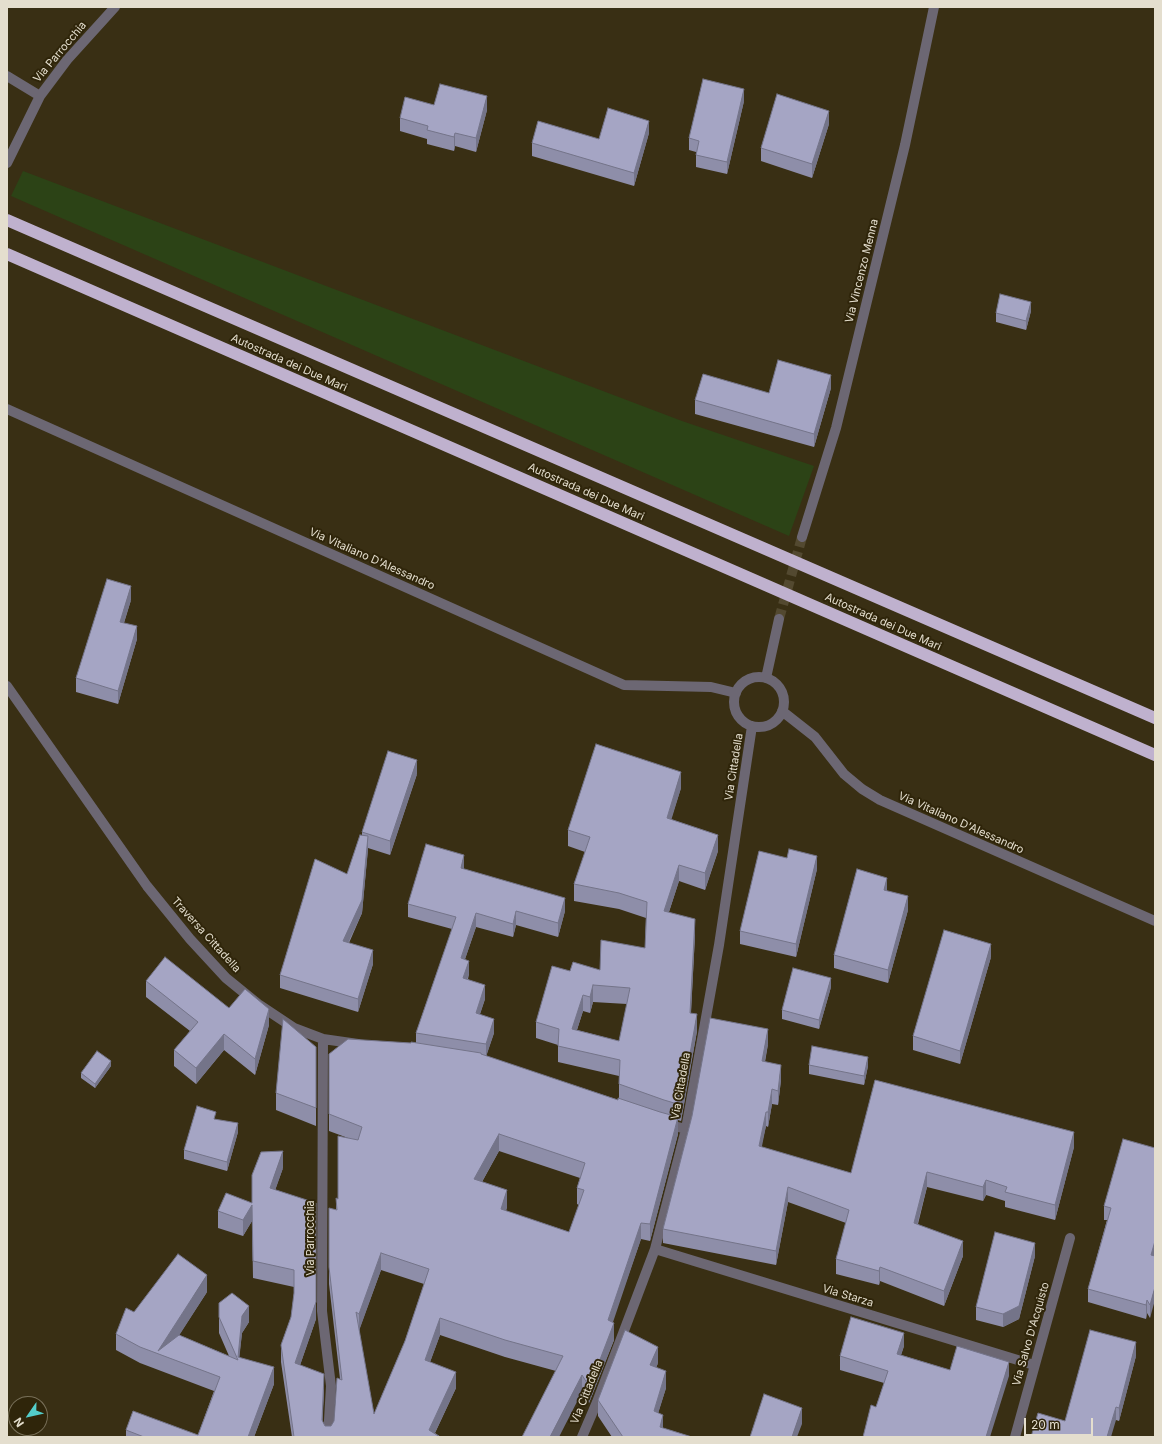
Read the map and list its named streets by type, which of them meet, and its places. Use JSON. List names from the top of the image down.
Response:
{
  "streets": {
    "highway": ["Autostrada dei Due Mari"],
    "street": [
      "Via Parrocchia",
      "Via Vincenzo Menna",
      "Via Vitaliano D'Alessandro",
      "Via Cittadella",
      "Traversa Cittadella",
      "Via Starza",
      "Via Salvo D'Acquisto"
    ]
  },
  "crossings": [
    ["Via Parrocchia", "Traversa Cittadella"],
    ["Via Vitaliano D'Alessandro", "Via Cittadella"],
    ["Via Cittadella", "Via Starza"],
    ["Via Starza", "Via Salvo D'Acquisto"]
  ],
  "scale_bar": "20 m",
  "north": "bottom left"
}
